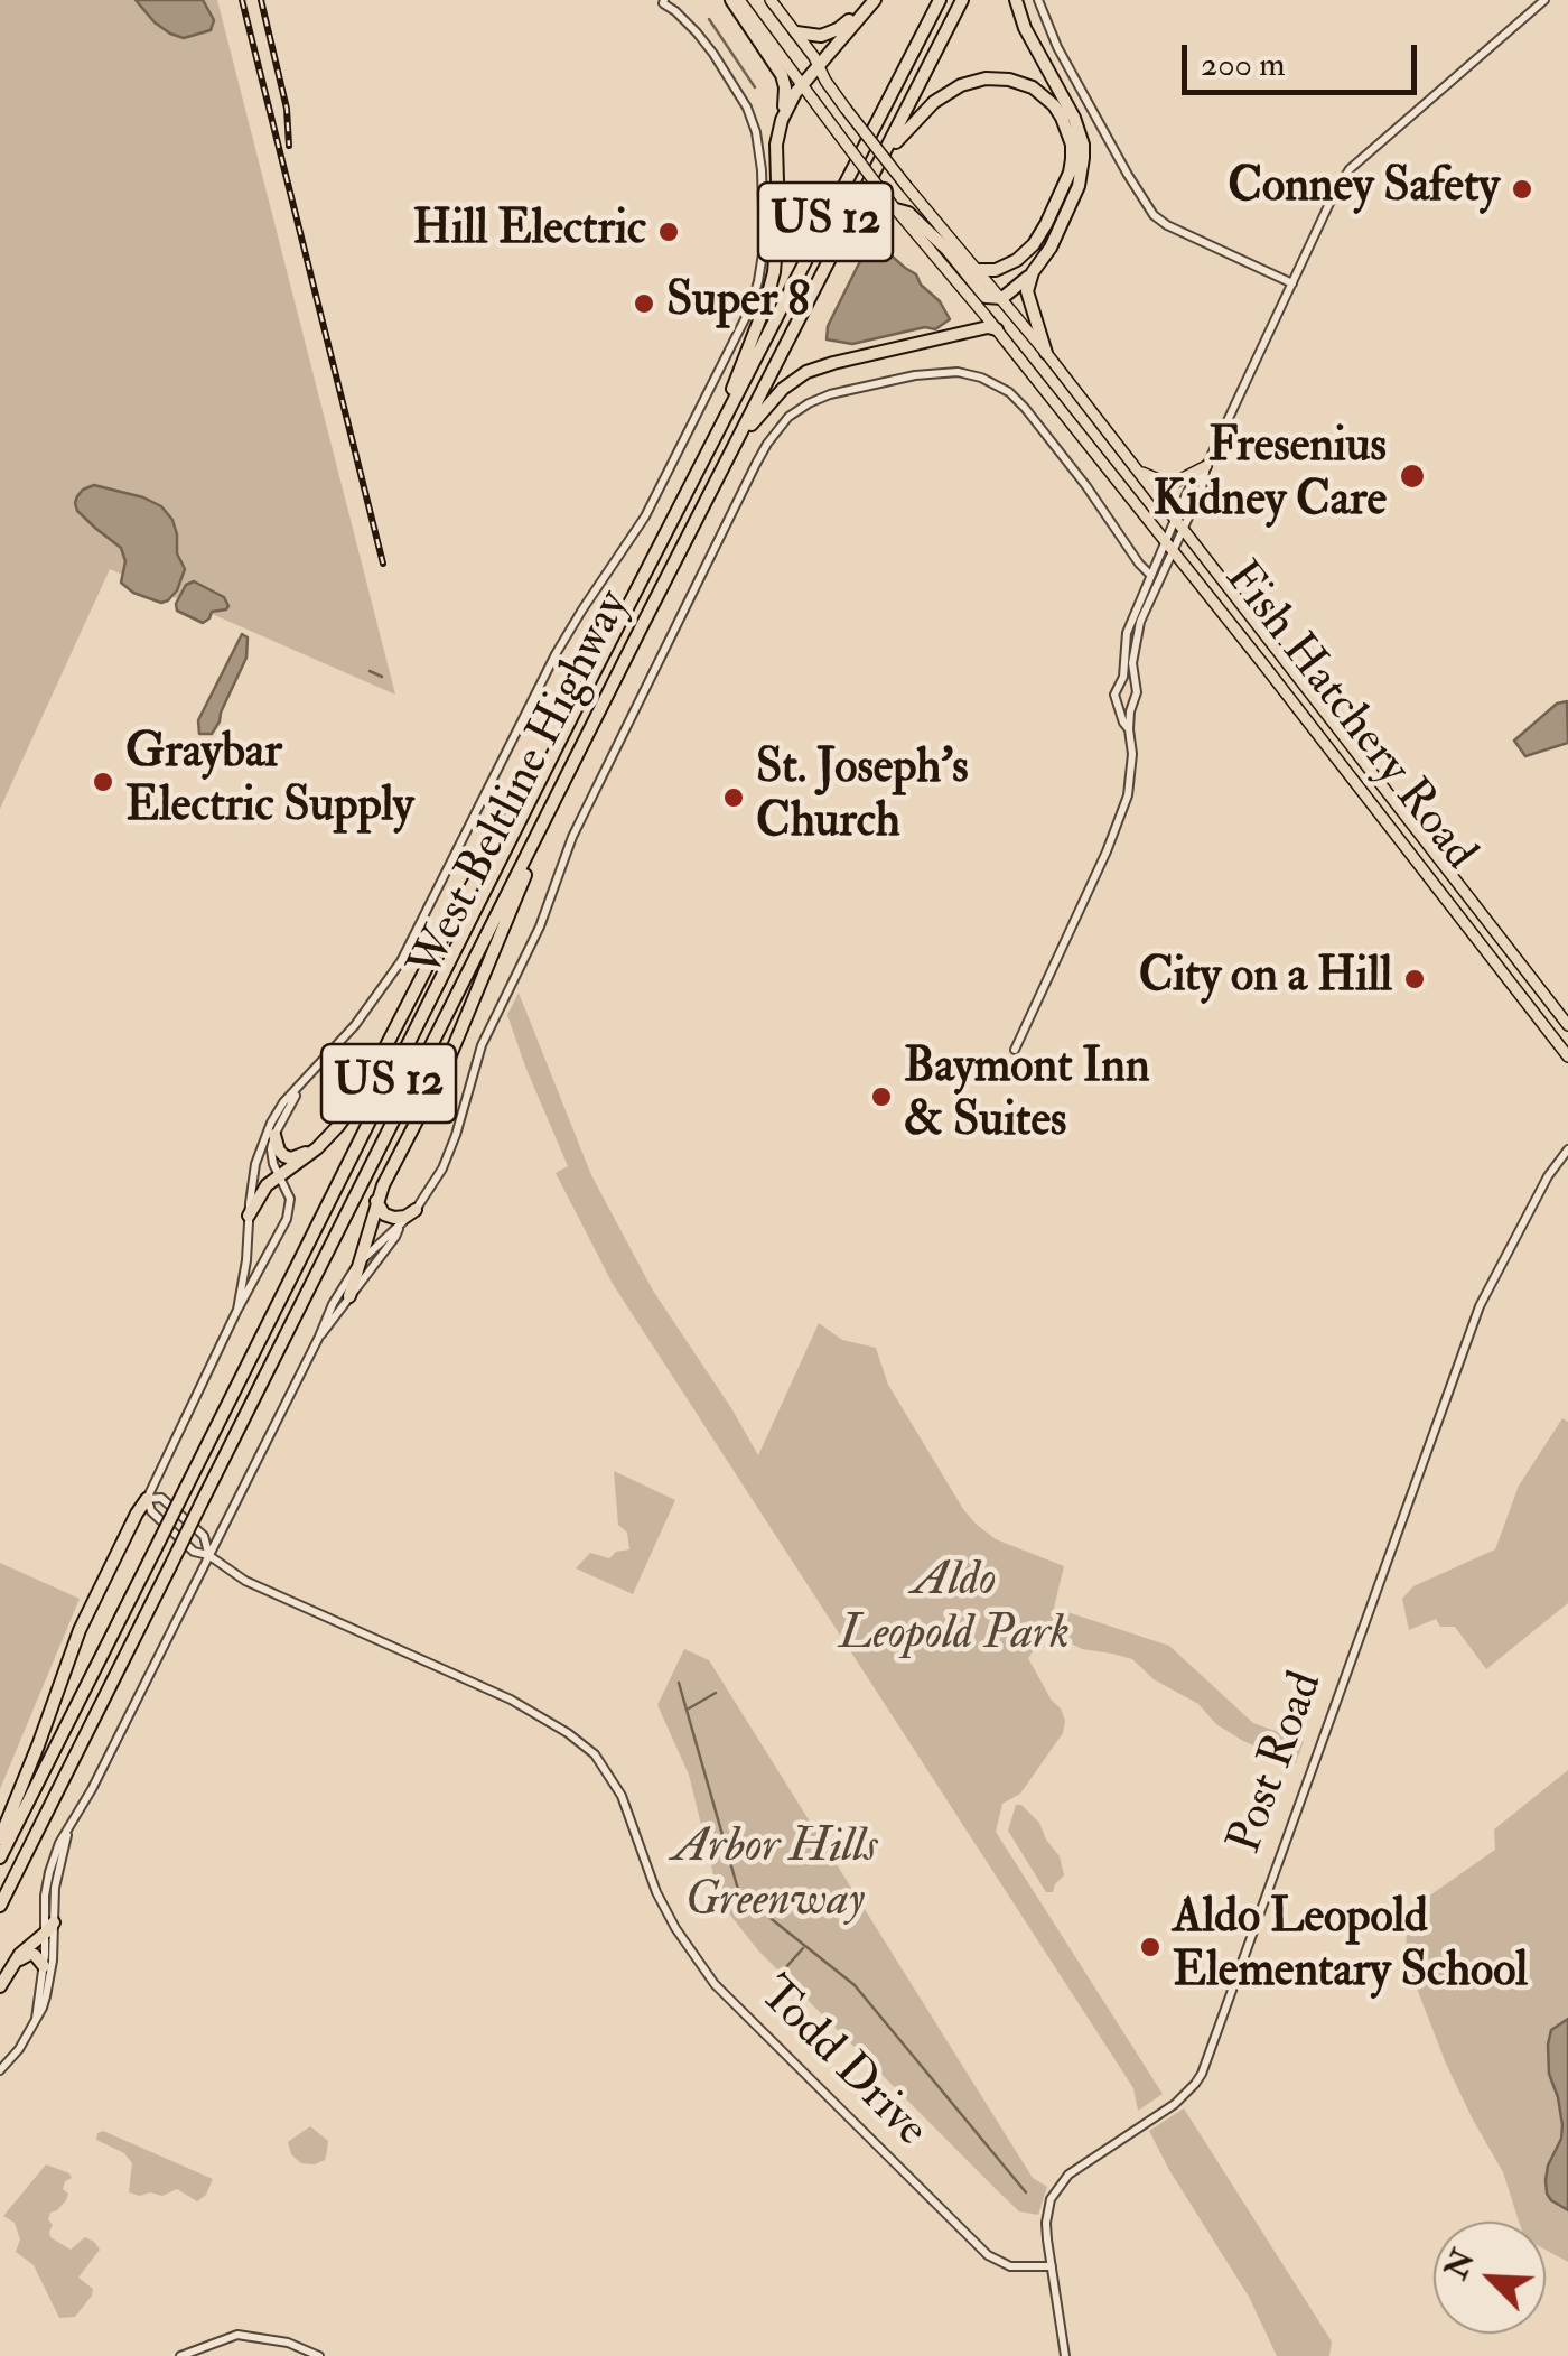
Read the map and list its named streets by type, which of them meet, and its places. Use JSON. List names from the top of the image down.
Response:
{
  "streets": {
    "highway": ["US 12", "West Beltline Highway"],
    "main road": ["Fish Hatchery Road"],
    "street": ["Post Road", "Todd Drive"]
  },
  "crossings": [
    ["Post Road", "Todd Drive"]
  ],
  "parks": ["Aldo Leopold Park", "Arbor Hills Greenway"],
  "places": [
    "Conney Safety",
    "Hill Electric",
    "Super 8",
    "Fresenius Kidney Care",
    "Graybar Electric Supply",
    "St. Joseph's Church",
    "City on a Hill",
    "Baymont Inn & Suites",
    "Aldo Leopold Elementary School"
  ],
  "scale_bar": "200 m",
  "north": "top left"
}
